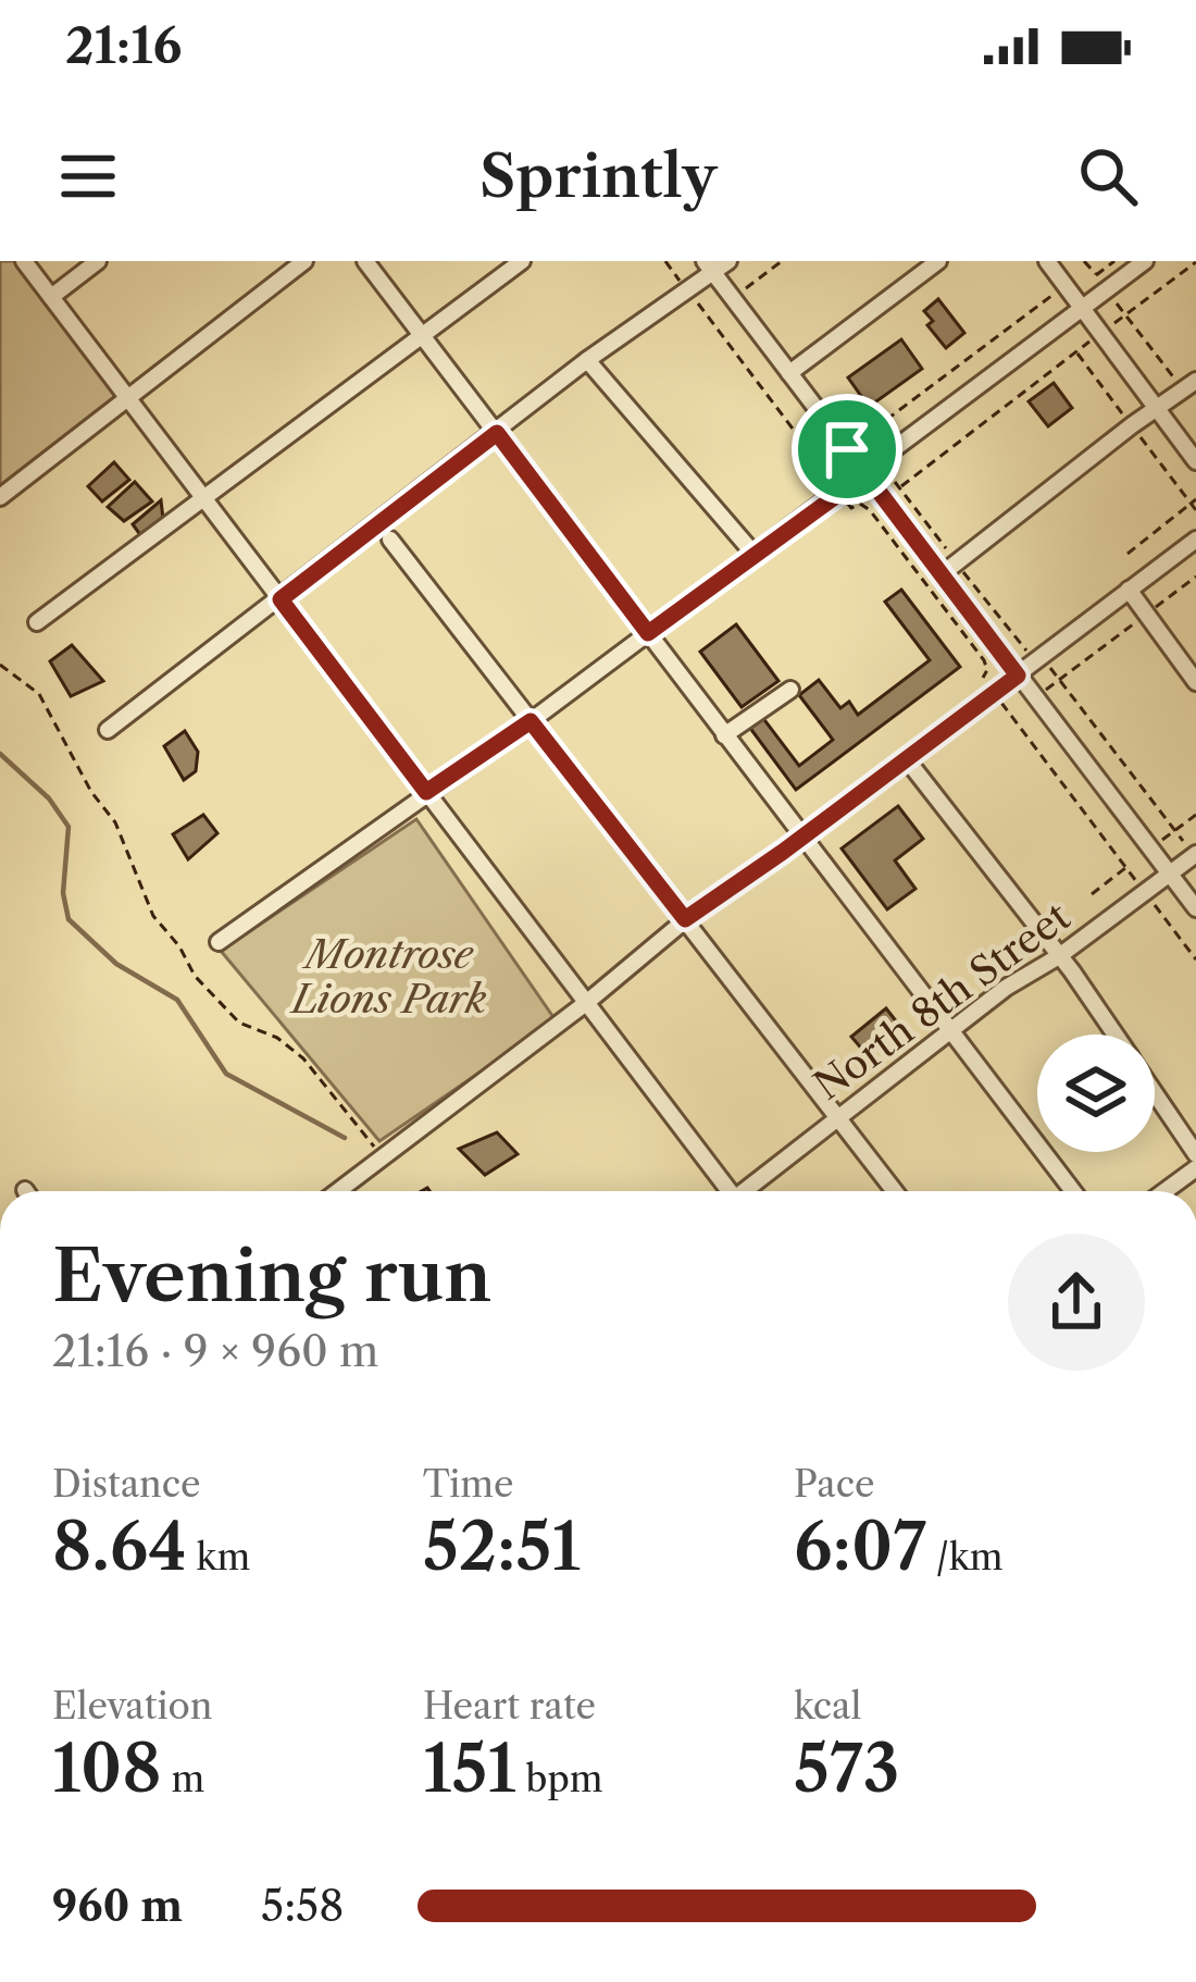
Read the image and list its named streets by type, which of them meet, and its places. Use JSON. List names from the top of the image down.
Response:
{
  "streets": {
    "street": ["North 8th Street"]
  },
  "parks": ["Montrose Lions Park"],
  "page": {
    "status": "21:16",
    "header": "Sprintly",
    "heading": ["Evening run", "21:16 · 9 × 960 m"],
    "stats": [
      ["Distance", "8.64 km"],
      ["Time", "52:51"],
      ["Pace", "6:07 /km"],
      ["Elevation", "108 m"],
      ["Heart rate", "151 bpm"],
      ["kcal", "573"]
    ],
    "list": [
      {
        "name": "960 m",
        "note": "5:58"
      }
    ]
  }
}
